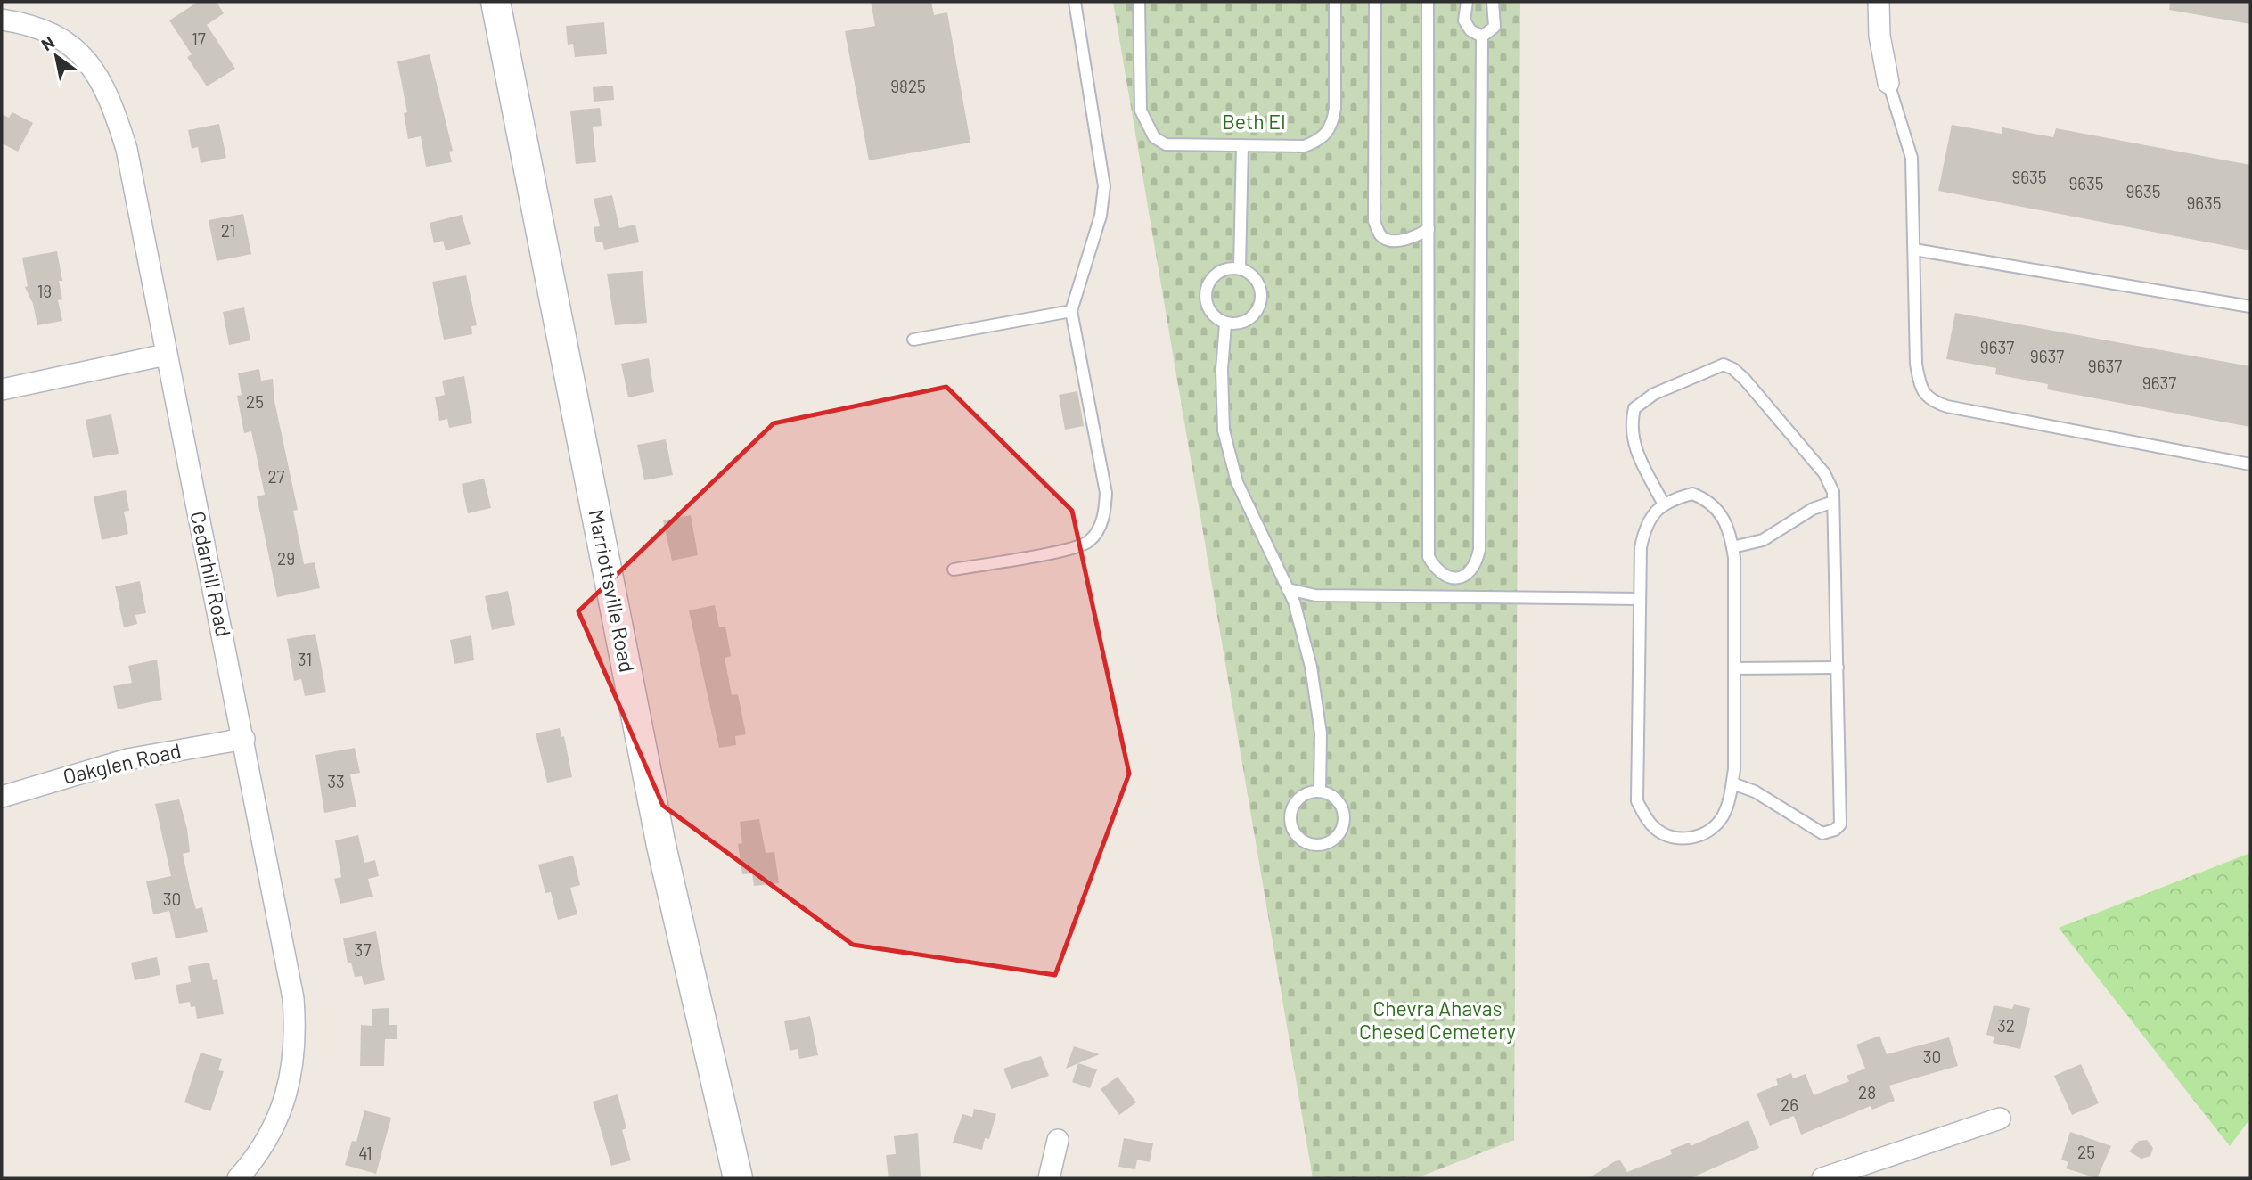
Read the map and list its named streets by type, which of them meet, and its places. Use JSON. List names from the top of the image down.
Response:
{
  "streets": {
    "main road": ["Marriottsville Road"],
    "street": ["Cedarhill Road", "Oakglen Road"]
  },
  "crossings": [
    ["Cedarhill Road", "Oakglen Road"]
  ],
  "parks": ["Beth El", "Chevra Ahavas Chesed Cemetery"],
  "house_numbers": [
    "17",
    "9825",
    "9635",
    "9635",
    "9635",
    "9635",
    "21",
    "18",
    "9637",
    "9637",
    "9637",
    "9637",
    "25",
    "27",
    "29",
    "31",
    "33",
    "30",
    "37",
    "32",
    "30",
    "28",
    "26",
    "25",
    "41"
  ],
  "north": "top left"
}
